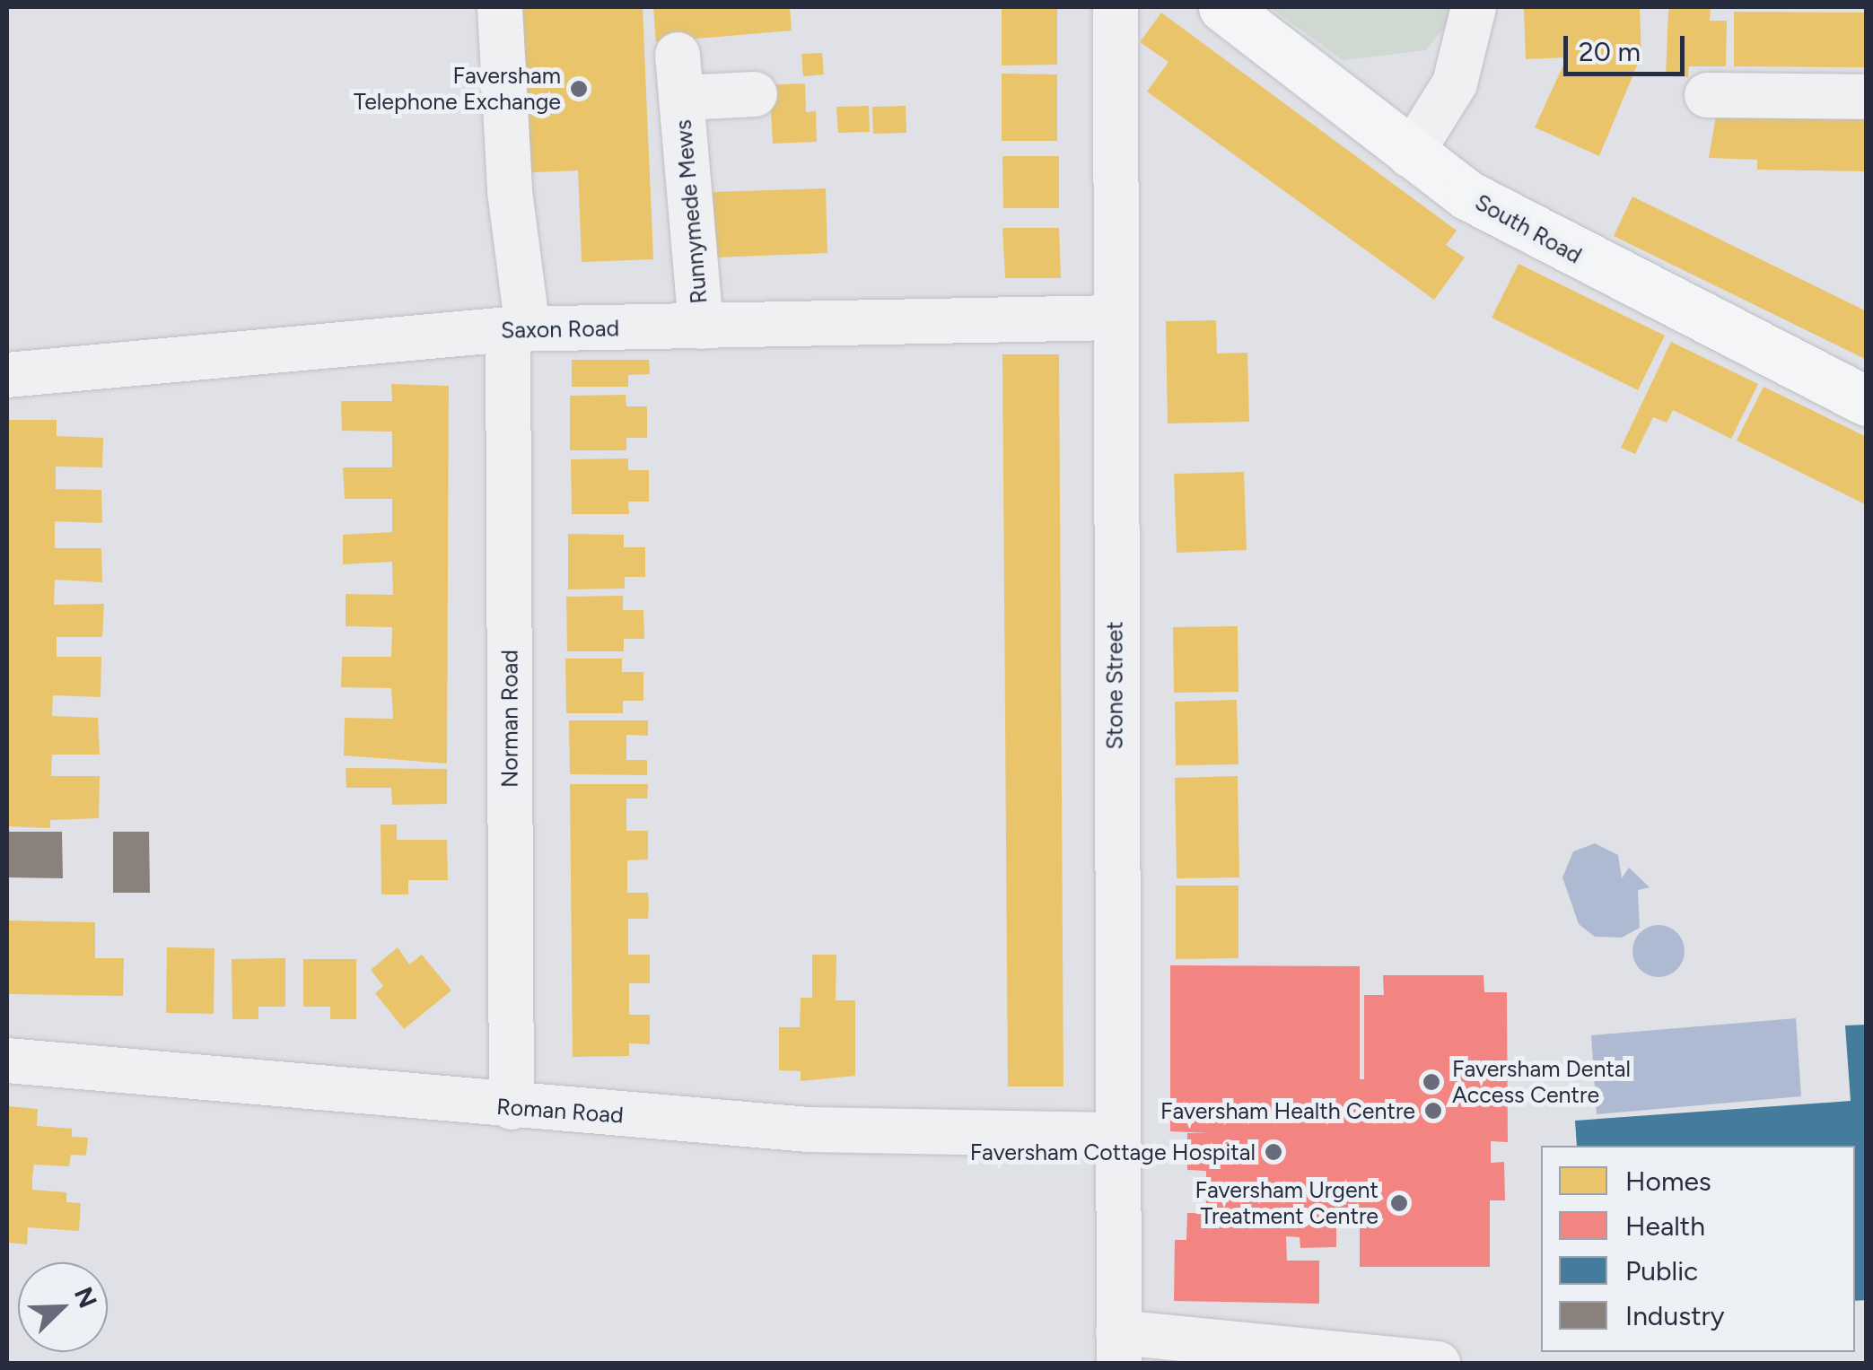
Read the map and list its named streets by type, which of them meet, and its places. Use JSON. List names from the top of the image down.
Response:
{
  "streets": {
    "main road": ["South Road"],
    "street": [
      "Runnymede Mews",
      "Saxon Road",
      "Stone Street",
      "Norman Road",
      "Roman Road"
    ]
  },
  "crossings": [
    ["Runnymede Mews", "Saxon Road"],
    ["Saxon Road", "Stone Street"],
    ["Saxon Road", "Norman Road"],
    ["Stone Street", "Roman Road"],
    ["Norman Road", "Roman Road"]
  ],
  "places": [
    "Faversham Telephone Exchange",
    "Faversham Dental Access Centre",
    "Faversham Health Centre",
    "Faversham Cottage Hospital",
    "Faversham Urgent Treatment Centre"
  ],
  "legend": [
    "Homes",
    "Health",
    "Public",
    "Industry"
  ],
  "scale_bar": "20 m",
  "north": "top right"
}
